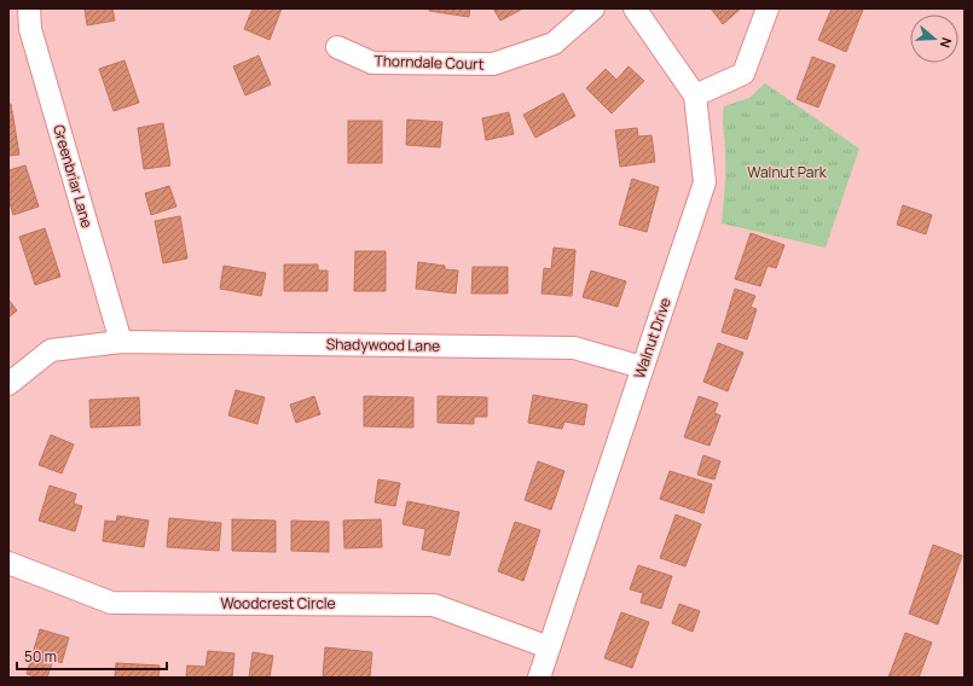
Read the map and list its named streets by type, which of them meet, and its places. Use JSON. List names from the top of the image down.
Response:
{
  "streets": {
    "street": [
      "Thorndale Court",
      "Greenbriar Lane",
      "Walnut Drive",
      "Shadywood Lane",
      "Woodcrest Circle"
    ]
  },
  "crossings": [
    ["Greenbriar Lane", "Shadywood Lane"],
    ["Walnut Drive", "Shadywood Lane"],
    ["Walnut Drive", "Woodcrest Circle"]
  ],
  "parks": ["Walnut Park"],
  "scale_bar": "50 m",
  "north": "right"
}
